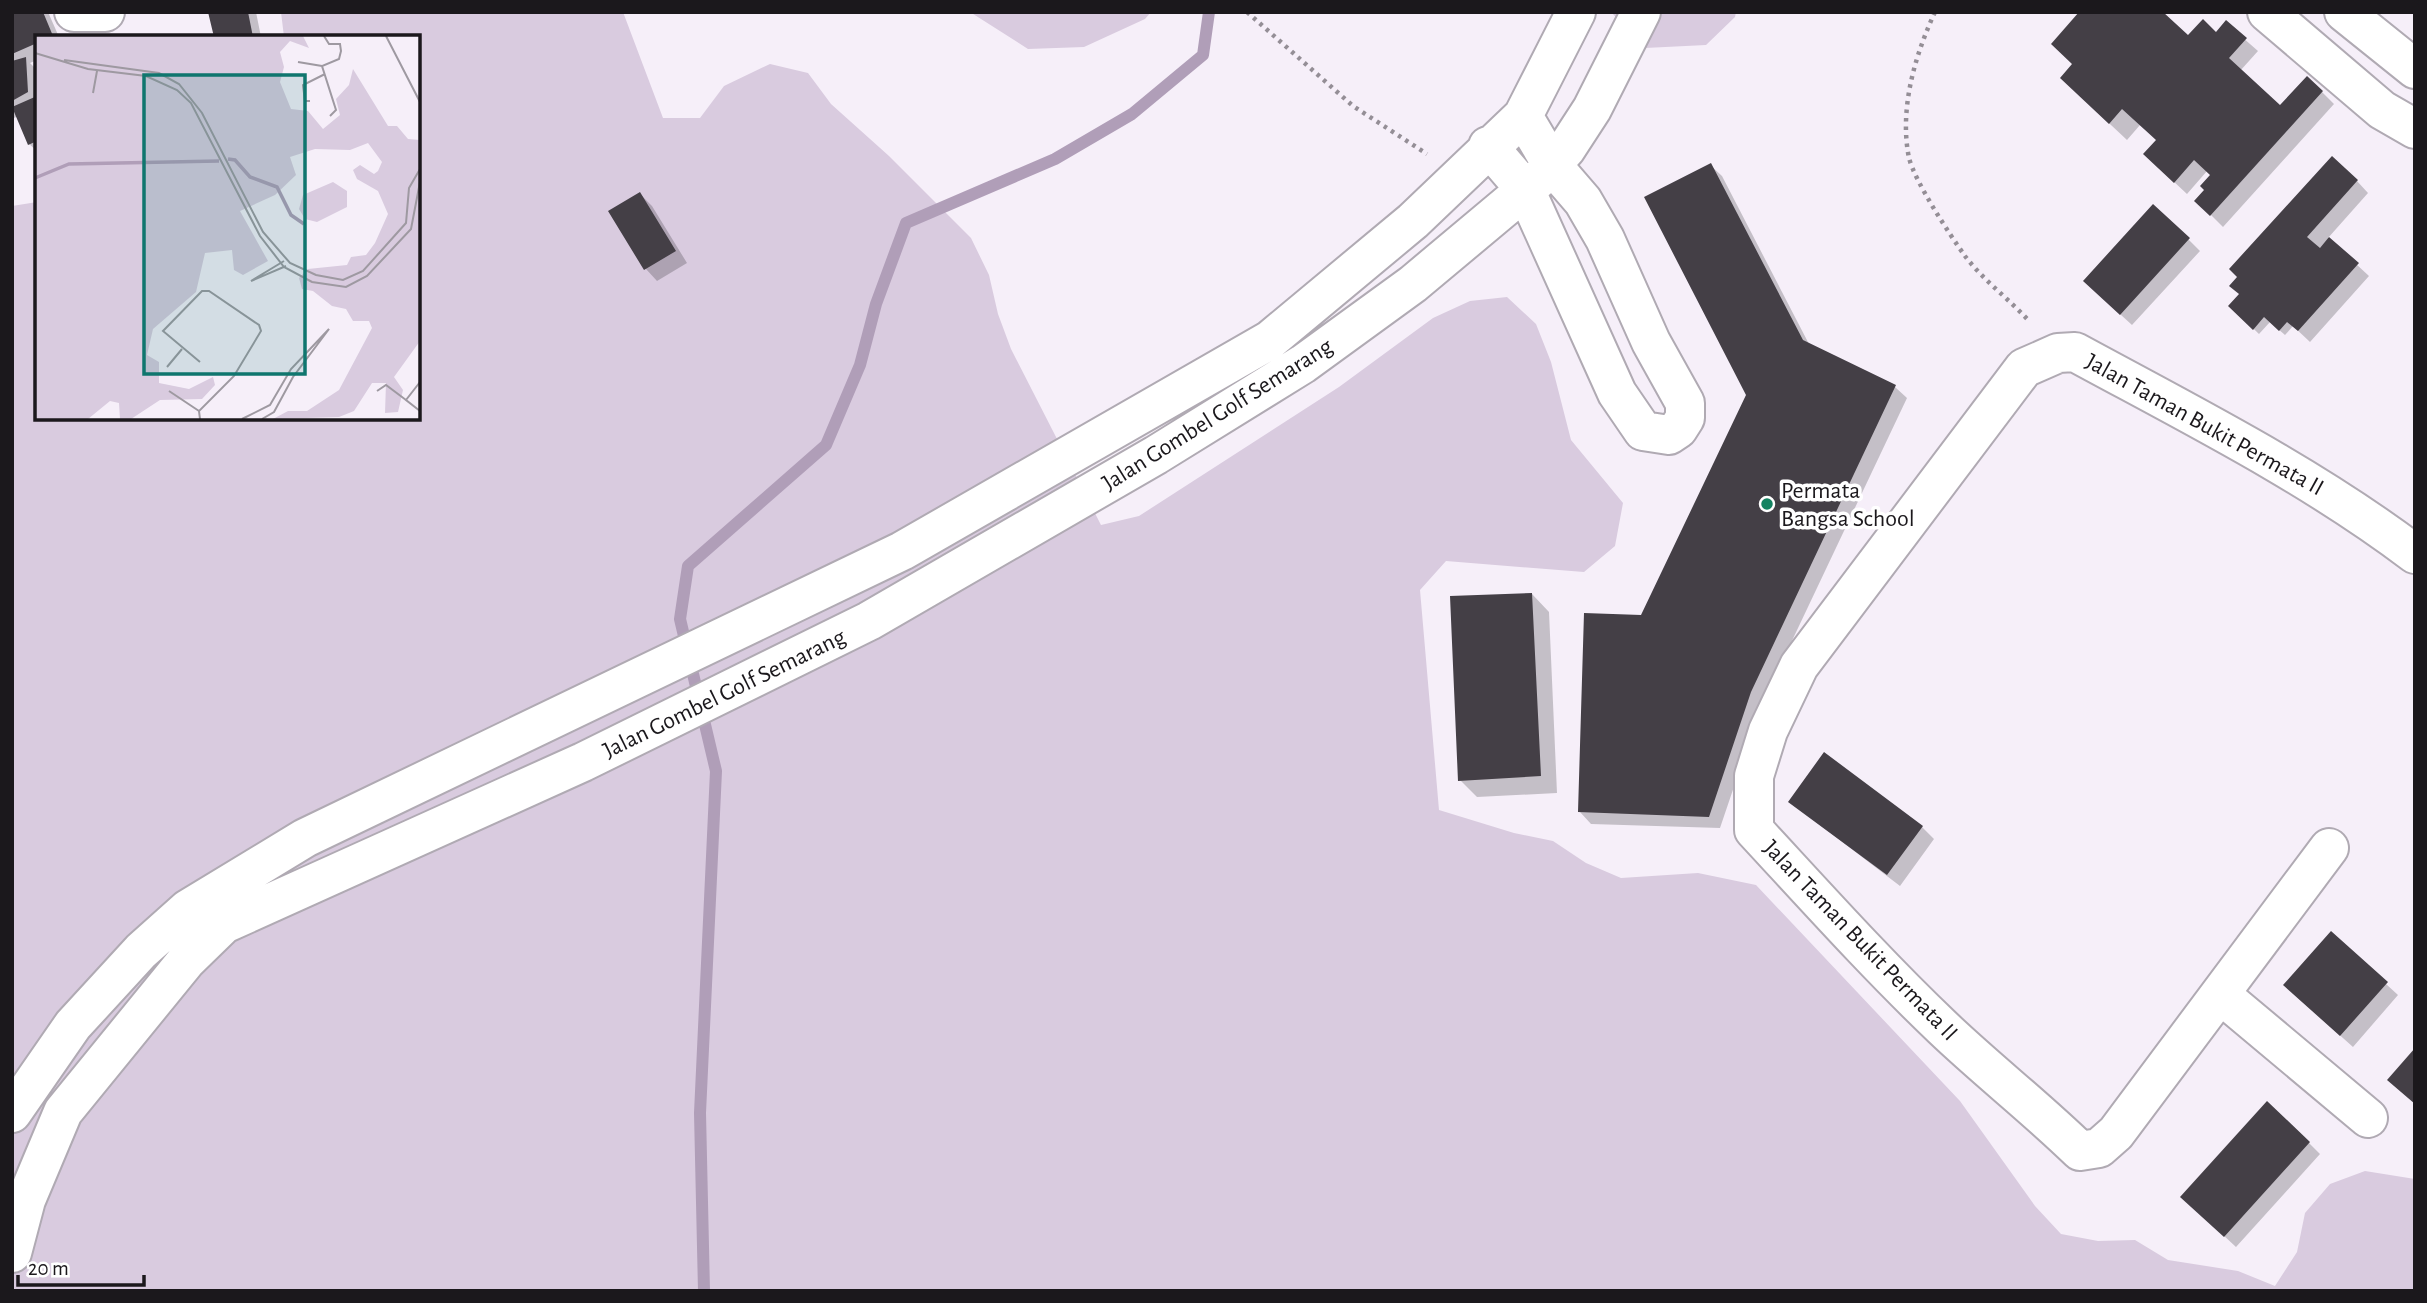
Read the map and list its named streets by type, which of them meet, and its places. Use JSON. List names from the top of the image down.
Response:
{
  "streets": {
    "street": ["Jalan Gombel Golf Semarang", "Jalan Taman Bukit Permata II"]
  },
  "places": ["Permata Bangsa School"],
  "scale_bar": "20 m"
}
